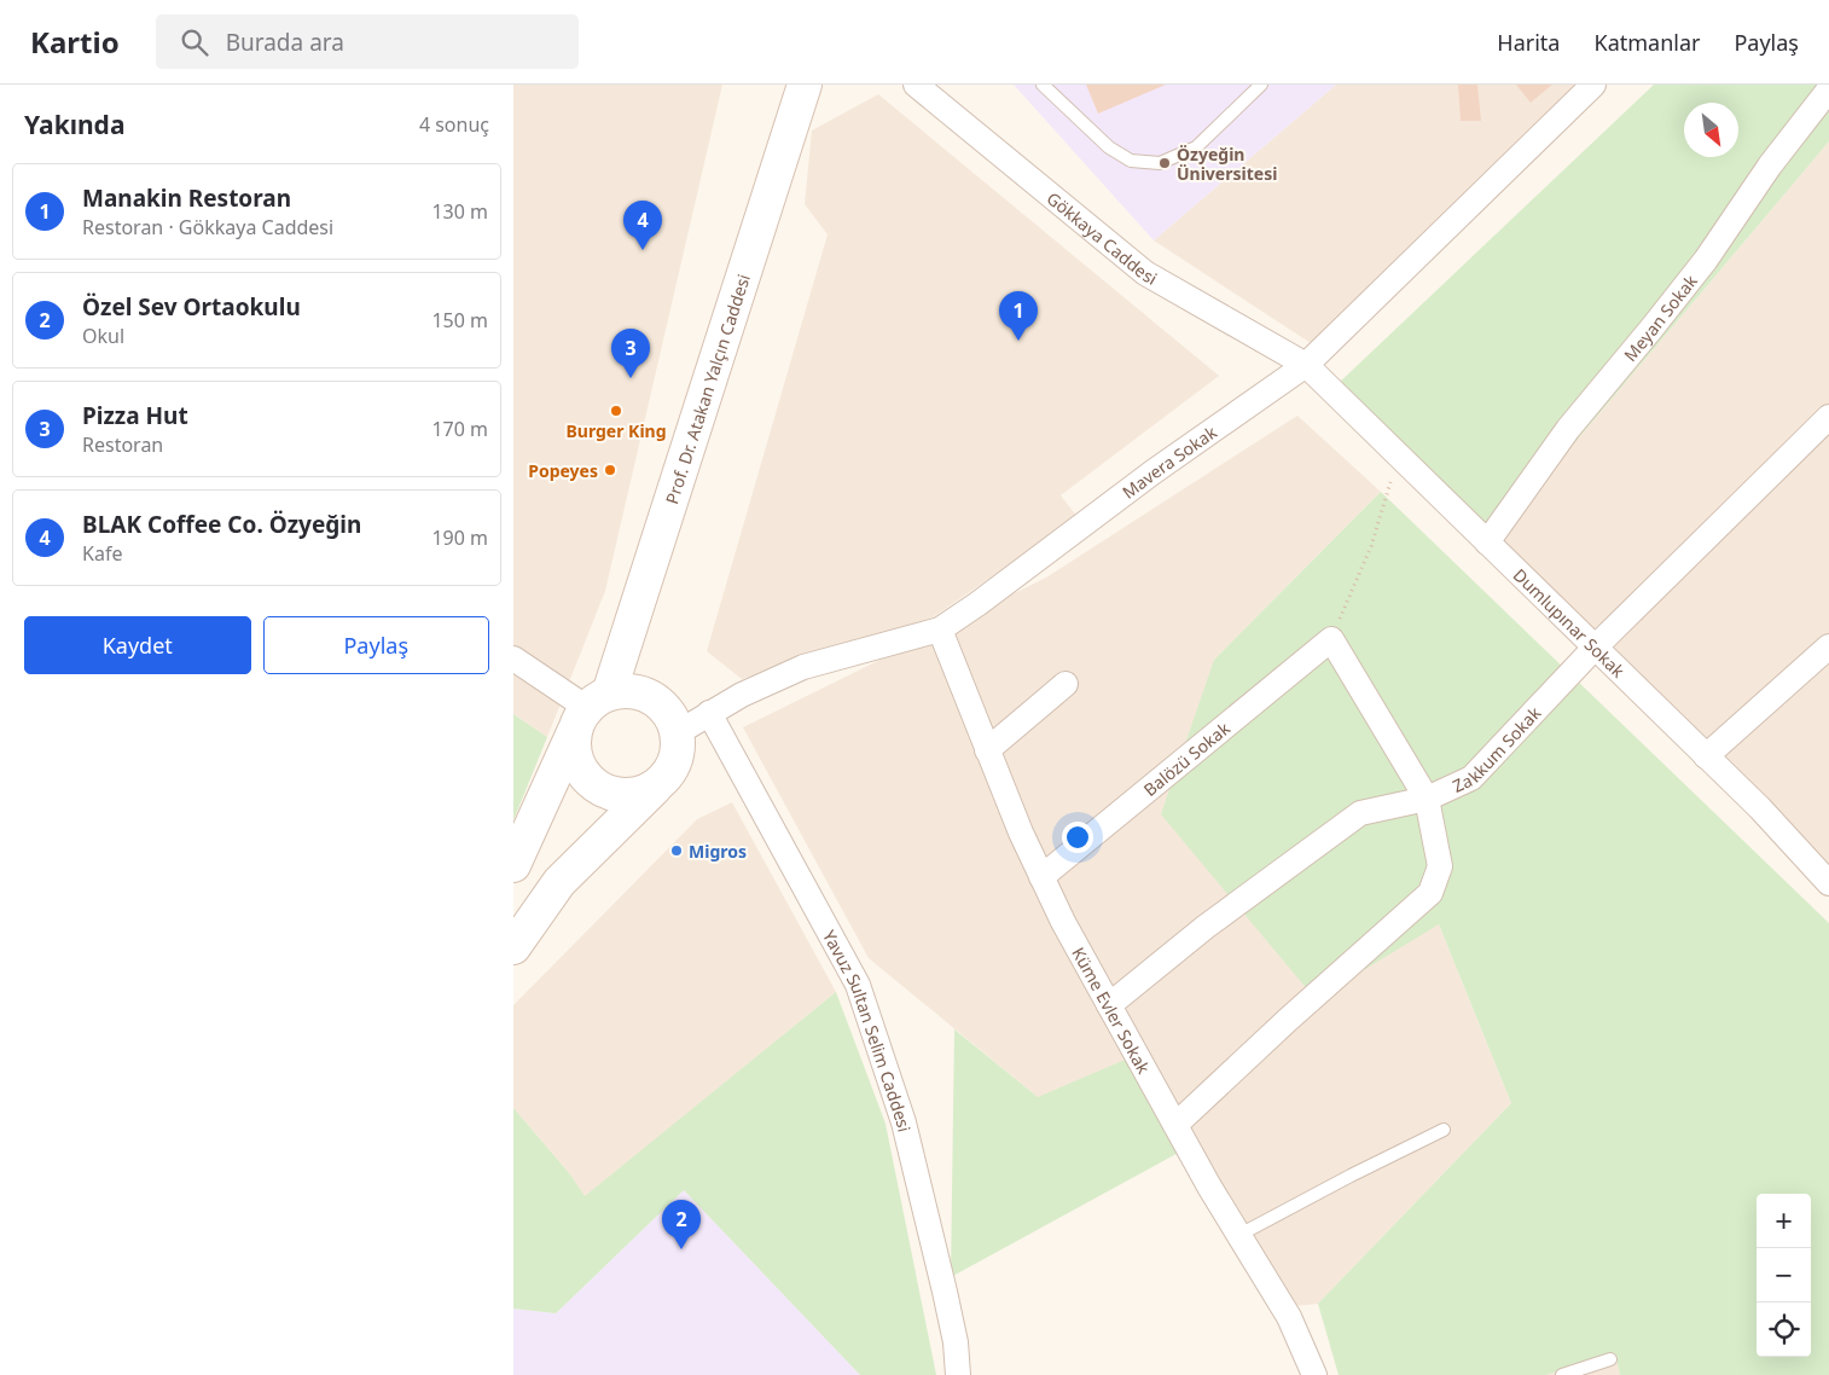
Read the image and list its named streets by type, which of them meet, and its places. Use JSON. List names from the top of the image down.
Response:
{
  "streets": {
    "main road": ["Prof. Dr. Atakan Yalçın Caddesi"],
    "street": [
      "Gökkaya Caddesi",
      "Meyan Sokak",
      "Mavera Sokak",
      "Dumlupınar Sokak",
      "Zakkum Sokak",
      "Balözü Sokak",
      "Küme Evler Sokak",
      "Yavuz Sultan Selim Caddesi"
    ]
  },
  "crossings": [
    ["Gökkaya Caddesi", "Mavera Sokak"],
    ["Gökkaya Caddesi", "Dumlupınar Sokak"],
    ["Meyan Sokak", "Dumlupınar Sokak"],
    ["Prof. Dr. Atakan Yalçın Caddesi", "Mavera Sokak"],
    ["Mavera Sokak", "Dumlupınar Sokak"],
    ["Mavera Sokak", "Küme Evler Sokak"],
    ["Mavera Sokak", "Yavuz Sultan Selim Caddesi"],
    ["Dumlupınar Sokak", "Zakkum Sokak"],
    ["Zakkum Sokak", "Küme Evler Sokak"],
    ["Balözü Sokak", "Küme Evler Sokak"]
  ],
  "places": [
    "Özyeğin Üniversitesi",
    "Burger King",
    "Popeyes",
    "Migros"
  ],
  "north": "bottom right",
  "page": {
    "header": "Kartio",
    "search": "Burada ara",
    "nav": ["Harita", "Katmanlar", "Paylaş"],
    "heading": ["Yakında", "4 sonuç"],
    "list": [
      {
        "mark": "1",
        "name": "Manakin Restoran",
        "note": "Restoran · Gökkaya Caddesi",
        "value": "130 m"
      },
      {
        "mark": "2",
        "name": "Özel Sev Ortaokulu",
        "note": "Okul",
        "value": "150 m"
      },
      {
        "mark": "3",
        "name": "Pizza Hut",
        "note": "Restoran",
        "value": "170 m"
      },
      {
        "mark": "4",
        "name": "BLAK Coffee Co. Özyeğin",
        "note": "Kafe",
        "value": "190 m"
      }
    ],
    "pins": [
      "4",
      "1",
      "3",
      "2"
    ],
    "buttons": ["Kaydet", "Paylaş"],
    "map_buttons": ["+", "−"]
  }
}
